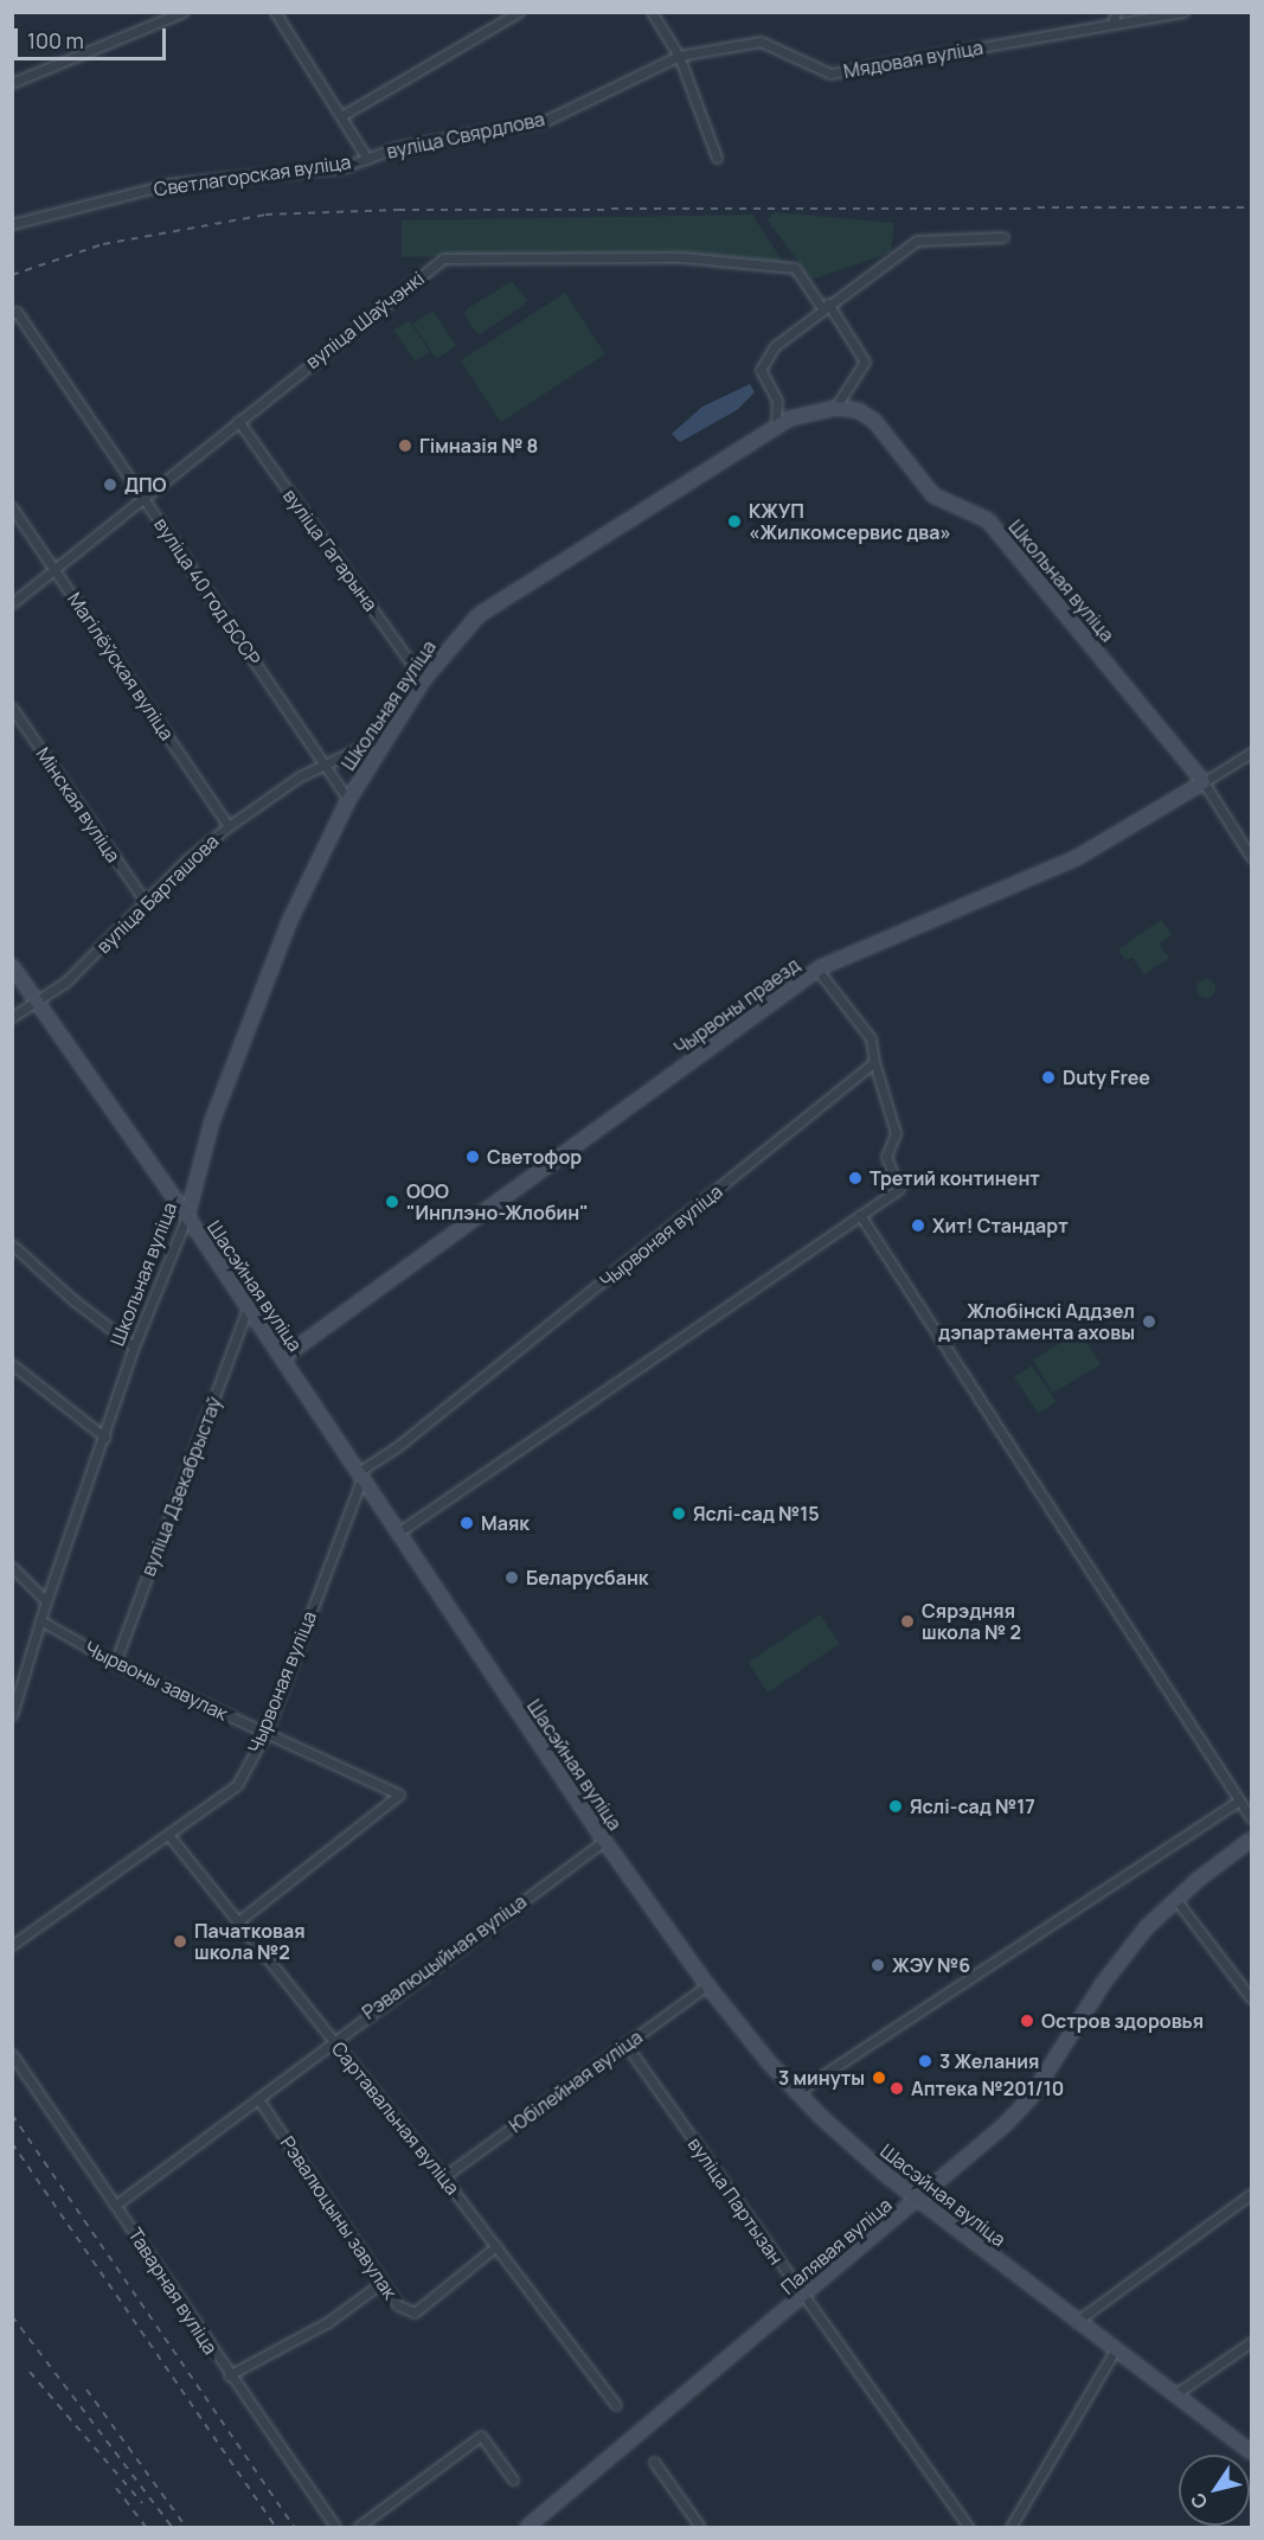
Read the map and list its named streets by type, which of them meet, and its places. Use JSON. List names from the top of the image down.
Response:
{
  "streets": {
    "street": [
      "Мядовая вуліца",
      "вуліца Свярдлова",
      "Светлагорская вуліца",
      "вуліца Шаўчэнкі",
      "вуліца Гагарына",
      "Школьная вуліца",
      "вуліца 40 год БССР",
      "Магілёўская вуліца",
      "Мінская вуліца",
      "вуліца Барташова",
      "Чырвоны праезд",
      "Чырвоная вуліца",
      "Шасэйная вуліца",
      "вуліца Дзекабрыстаў",
      "Чырвоны завулак",
      "Рэвалюцыйная вуліца",
      "Юбілейная вуліца",
      "Сартавальная вуліца",
      "вуліца Партызан",
      "Рэвалюцыны завулак",
      "Палявая вуліца",
      "Таварная вуліца"
    ]
  },
  "crossings": [
    ["Мядовая вуліца", "вуліца Свярдлова"],
    ["вуліца Свярдлова", "Светлагорская вуліца"],
    ["вуліца Шаўчэнкі", "вуліца Гагарына"],
    ["вуліца Шаўчэнкі", "вуліца 40 год БССР"],
    ["вуліца Шаўчэнкі", "Магілёўская вуліца"],
    ["вуліца Гагарына", "Школьная вуліца"],
    ["Школьная вуліца", "вуліца 40 год БССР"],
    ["Школьная вуліца", "вуліца Барташова"],
    ["Школьная вуліца", "Чырвоны праезд"],
    ["Школьная вуліца", "Шасэйная вуліца"],
    ["Школьная вуліца", "Чырвоны завулак"],
    ["вуліца 40 год БССР", "вуліца Барташова"],
    ["Магілёўская вуліца", "вуліца Барташова"],
    ["Мінская вуліца", "вуліца Барташова"],
    ["вуліца Барташова", "Шасэйная вуліца"],
    ["Чырвоны праезд", "Шасэйная вуліца"],
    ["Чырвоная вуліца", "Шасэйная вуліца"],
    ["Чырвоная вуліца", "Чырвоны завулак"],
    ["Чырвоная вуліца", "Сартавальная вуліца"],
    ["Шасэйная вуліца", "вуліца Дзекабрыстаў"],
    ["Шасэйная вуліца", "Рэвалюцыйная вуліца"],
    ["Шасэйная вуліца", "Юбілейная вуліца"],
    ["Шасэйная вуліца", "Палявая вуліца"],
    ["вуліца Дзекабрыстаў", "Чырвоны завулак"],
    ["Чырвоны завулак", "Сартавальная вуліца"],
    ["Рэвалюцыйная вуліца", "Сартавальная вуліца"],
    ["Рэвалюцыйная вуліца", "Рэвалюцыны завулак"],
    ["Рэвалюцыйная вуліца", "Таварная вуліца"],
    ["Юбілейная вуліца", "Сартавальная вуліца"],
    ["Юбілейная вуліца", "вуліца Партызан"],
    ["Сартавальная вуліца", "Рэвалюцыны завулак"],
    ["вуліца Партызан", "Палявая вуліца"]
  ],
  "places": [
    "Гімназія № 8",
    "ДПО",
    "КЖУП «Жилкомсервис два»",
    "Duty Free",
    "Светофор",
    "Третий континент",
    "ООО \"Инплэно-Жлобин\"",
    "Хит! Стандарт",
    "Жлобінскі Аддзел дэпартамента аховы",
    "Яслі-сад №15",
    "Маяк",
    "Беларусбанк",
    "Сярэдняя школа № 2",
    "Яслі-сад №17",
    "Пачатковая школа №2",
    "ЖЭУ №6",
    "Остров здоровья",
    "3 Желания",
    "3 минуты",
    "Аптека №201/10"
  ],
  "scale_bar": "100 m",
  "north": "bottom left"
}
